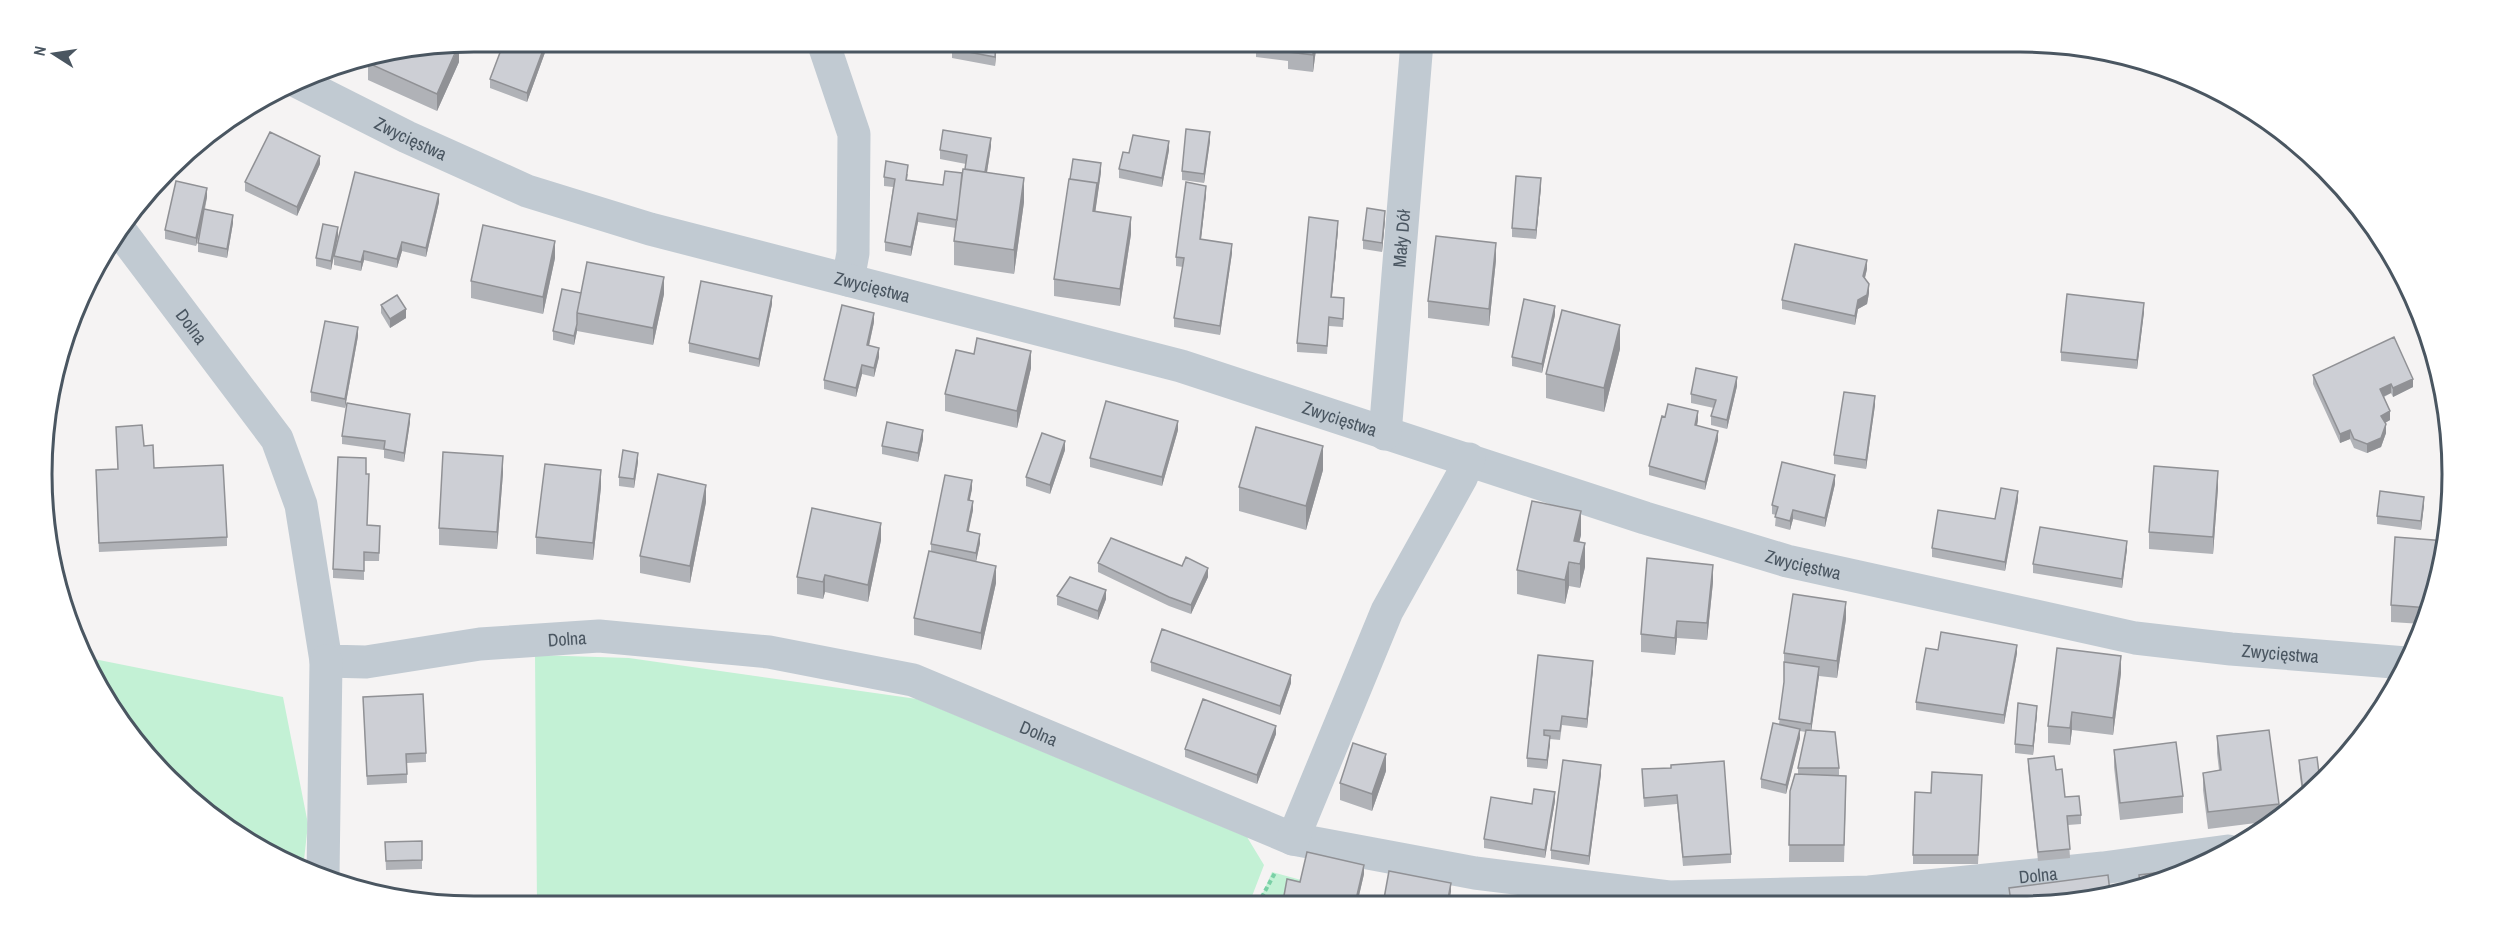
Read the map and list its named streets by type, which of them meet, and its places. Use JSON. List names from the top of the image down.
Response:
{
  "streets": {
    "street": ["Zwycięstwa", "Mały Dół", "Dolna"]
  },
  "crossings": [
    ["Zwycięstwa", "Mały Dół"]
  ],
  "north": "left"
}
